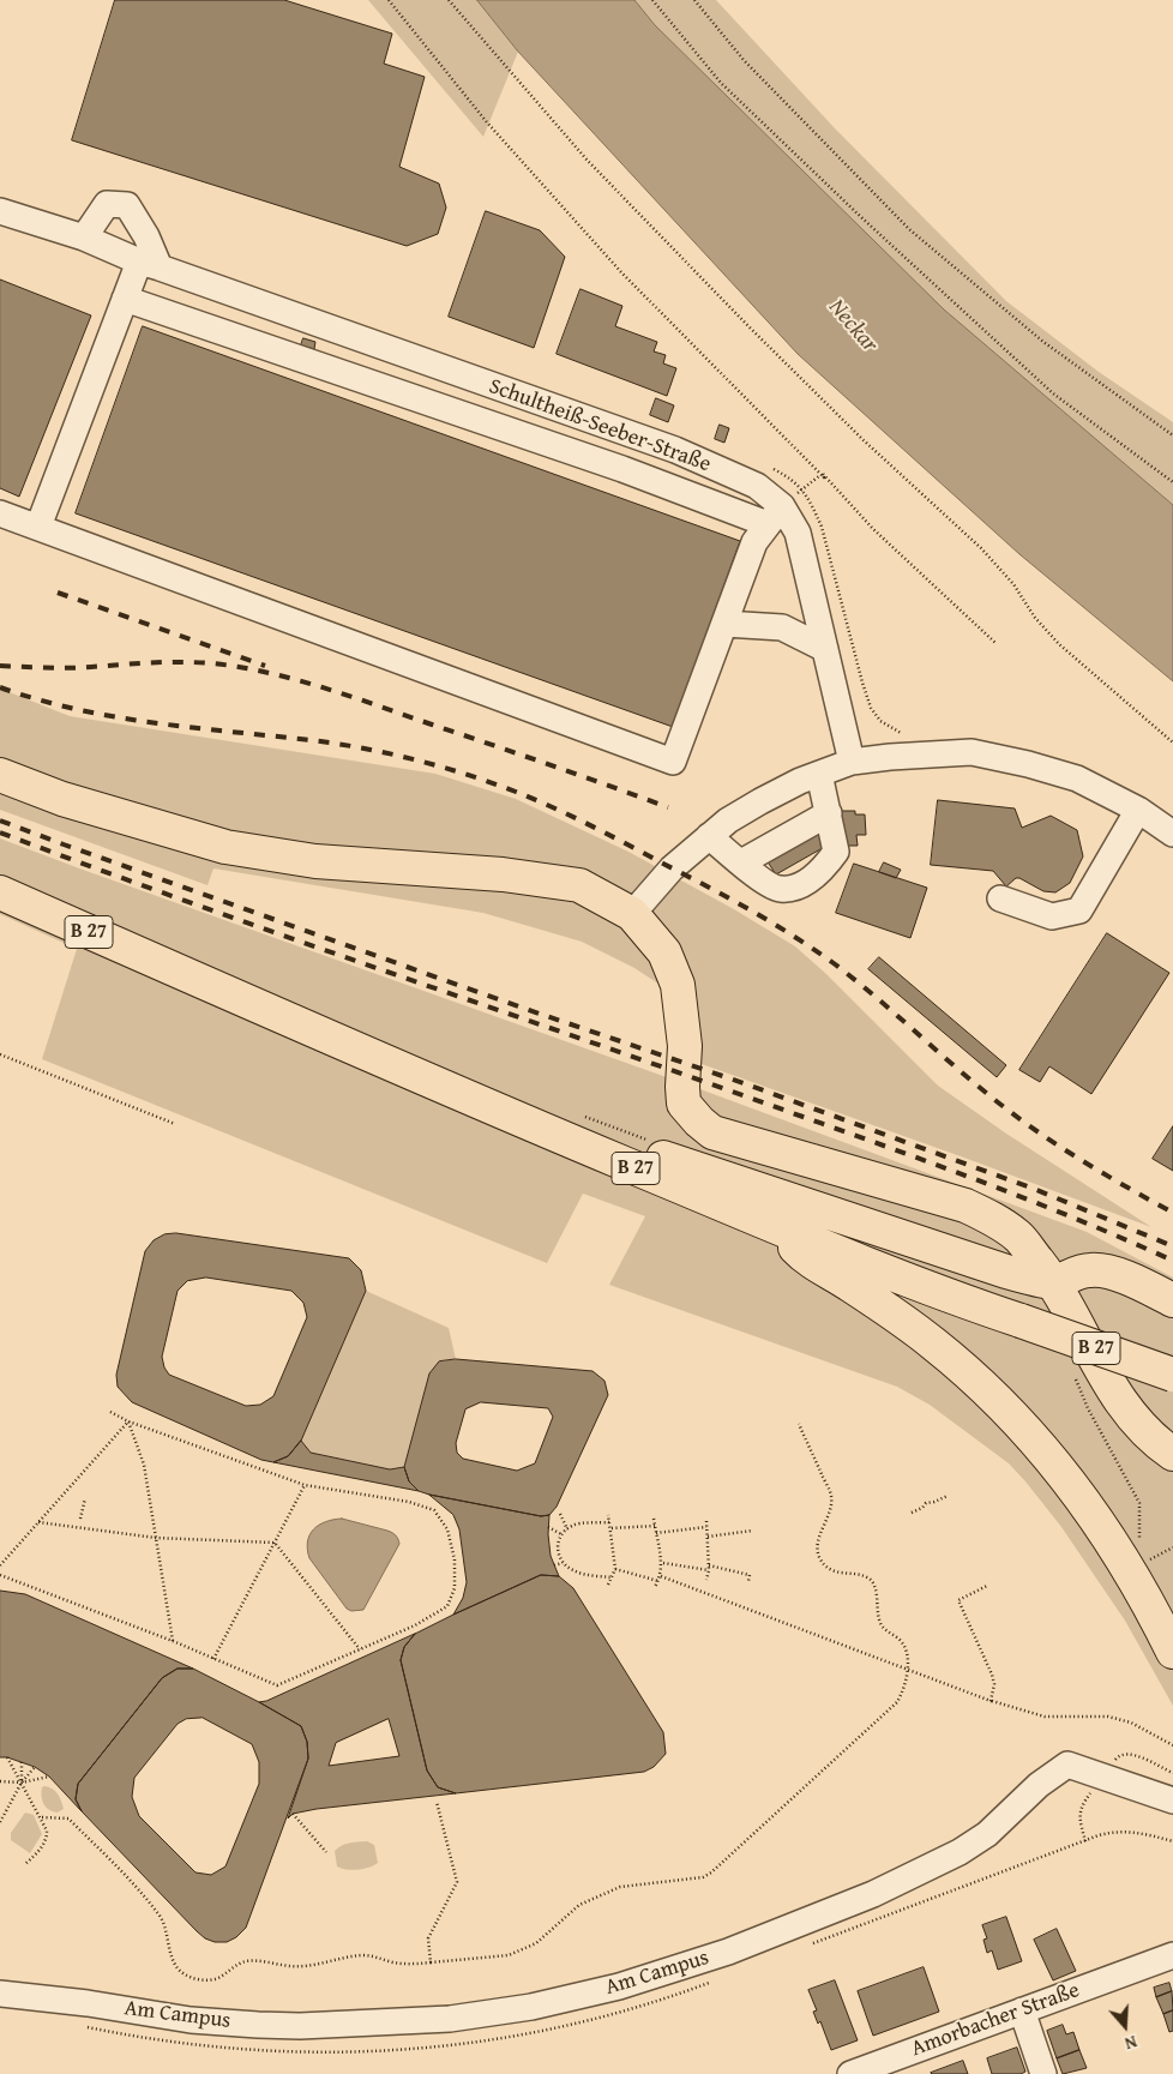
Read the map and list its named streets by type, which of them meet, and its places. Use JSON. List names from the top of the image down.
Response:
{
  "streets": {
    "main road": ["B 27"],
    "street": ["Schultheiß-Seeber-Straße", "Am Campus", "Amorbacher Straße"]
  },
  "water": ["Neckar"],
  "north": "bottom"
}
